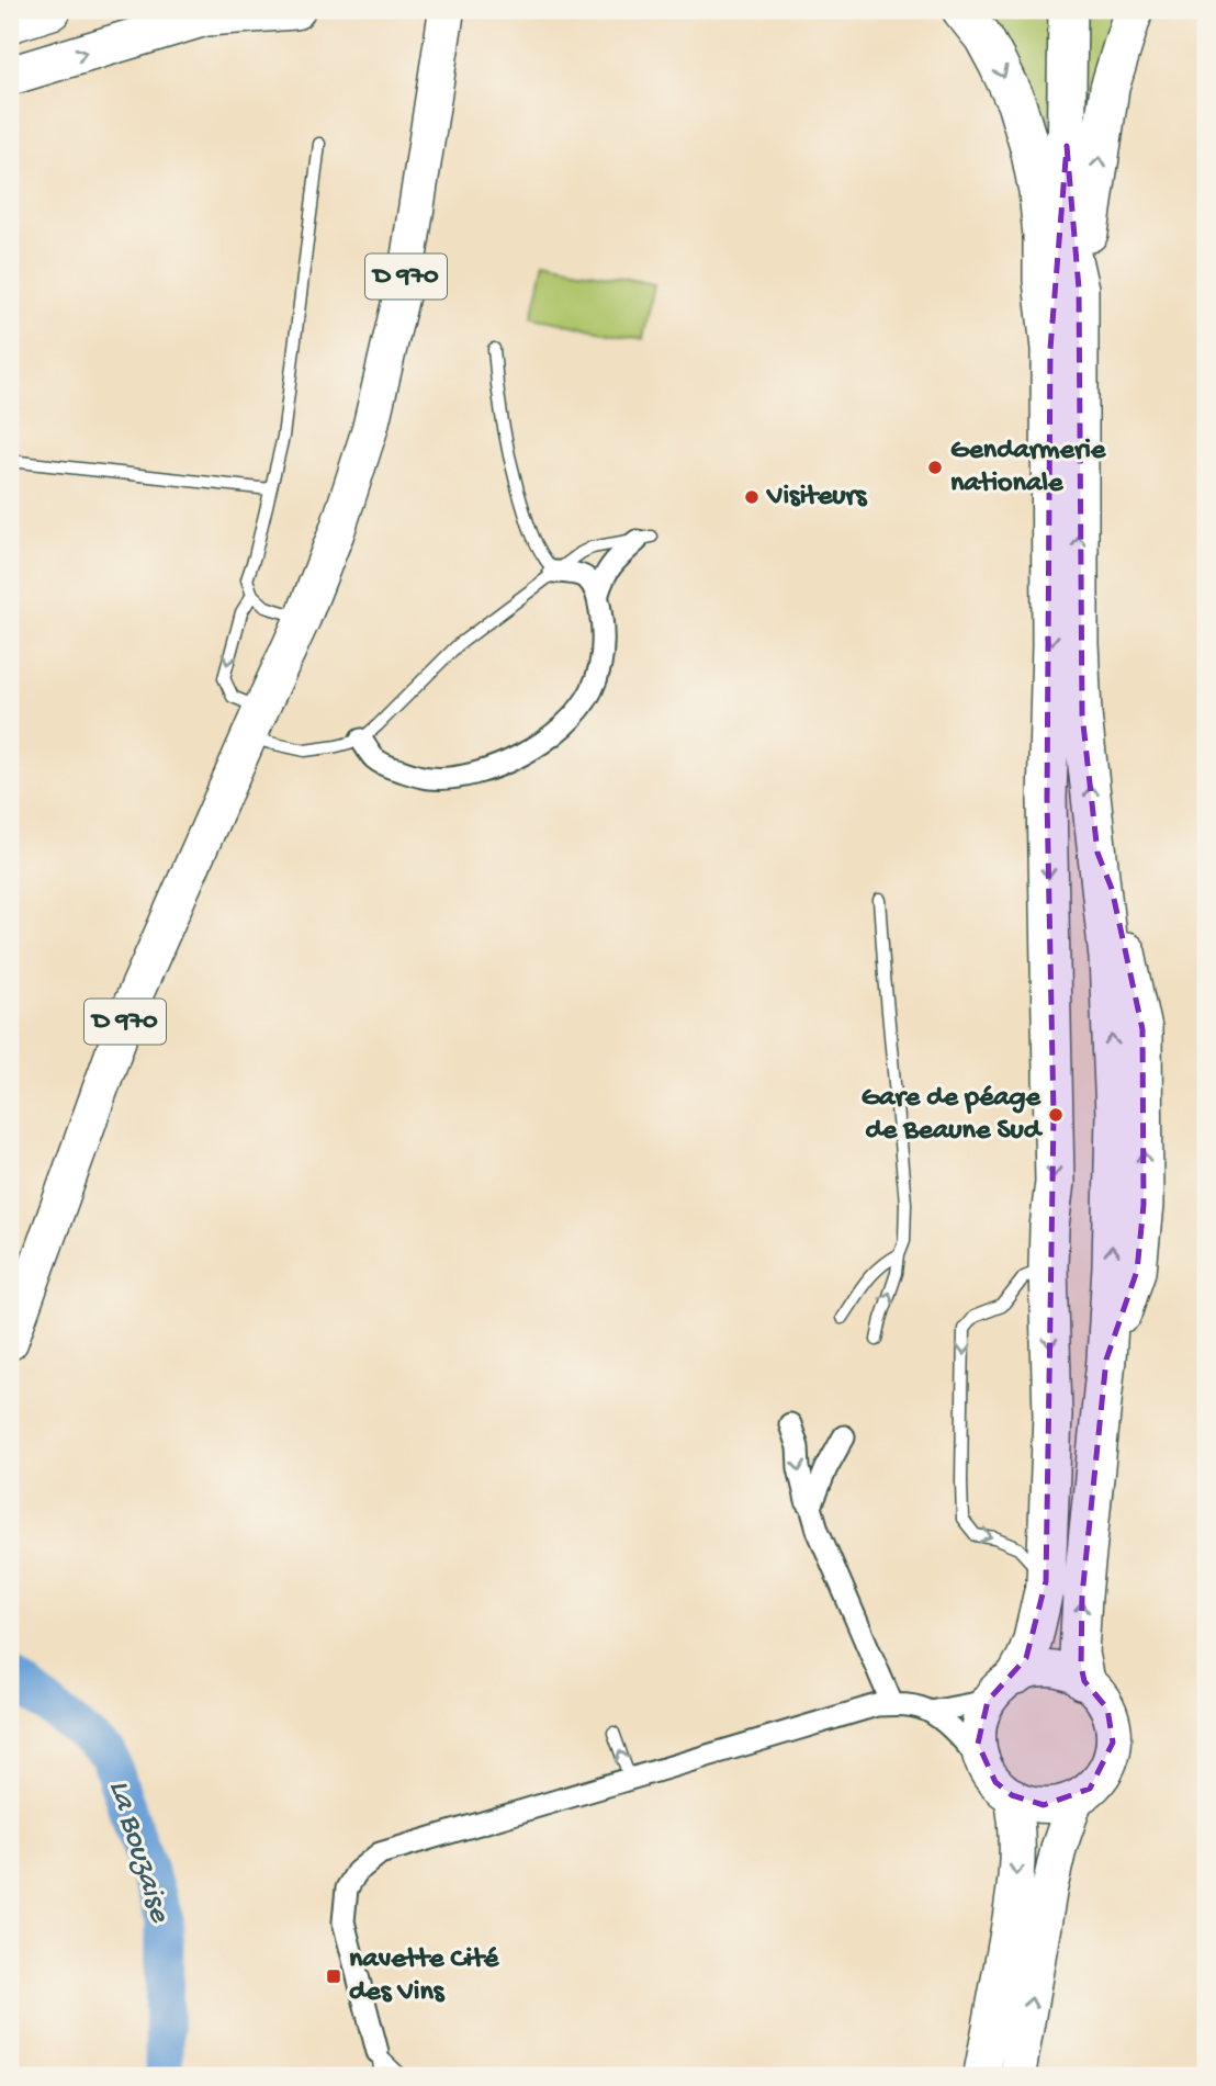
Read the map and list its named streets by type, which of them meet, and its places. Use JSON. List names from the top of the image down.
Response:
{
  "streets": {
    "main road": ["D 970"]
  },
  "water": ["La Bouzaise"],
  "places": {
    "other": ["Gendarmerie nationale", "Visiteurs", "Gare de péage de Beaune Sud"],
    "transit": ["navette Cité des Vins"]
  }
}
